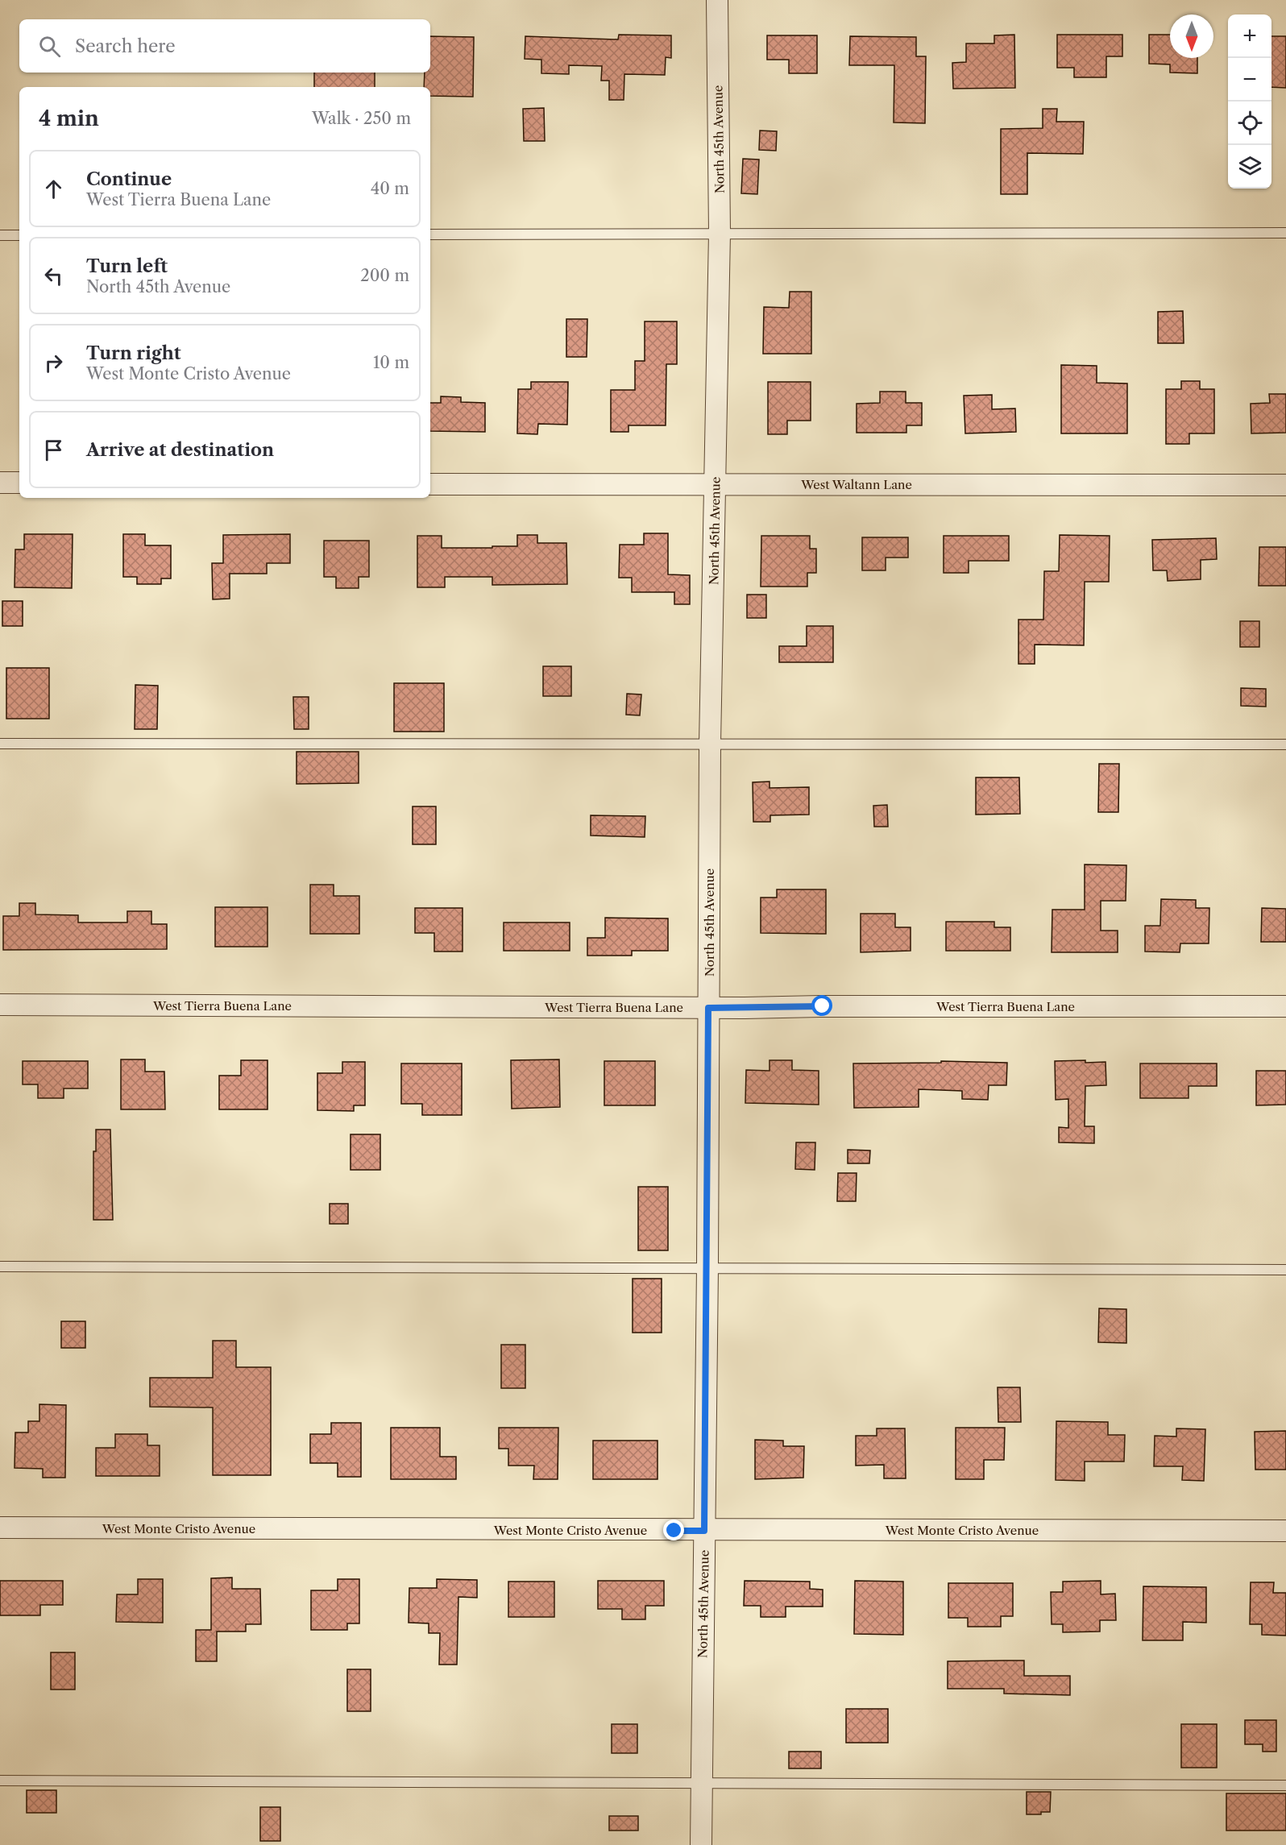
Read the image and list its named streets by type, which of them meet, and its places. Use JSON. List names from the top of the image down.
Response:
{
  "streets": {
    "street": [
      "North 45th Avenue",
      "West Waltann Lane",
      "West Tierra Buena Lane",
      "West Monte Cristo Avenue"
    ]
  },
  "crossings": [
    ["North 45th Avenue", "West Waltann Lane"],
    ["North 45th Avenue", "West Tierra Buena Lane"],
    ["North 45th Avenue", "West Monte Cristo Avenue"]
  ],
  "north": "bottom",
  "page": {
    "map_buttons": ["+", "−"],
    "search": "Search here",
    "heading": ["4 min", "Walk · 250 m"],
    "list": [
      ["Continue", "West Tierra Buena Lane", "40 m"],
      ["Turn left", "North 45th Avenue", "200 m"],
      ["Turn right", "West Monte Cristo Avenue", "10 m"],
      "Arrive at destination"
    ]
  }
}
